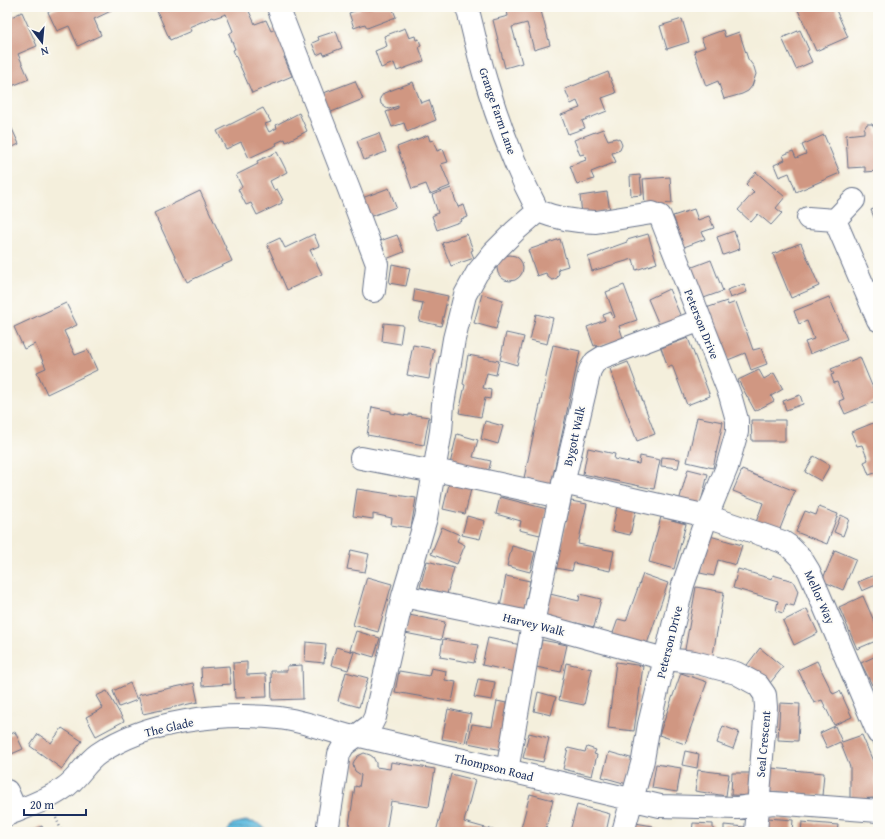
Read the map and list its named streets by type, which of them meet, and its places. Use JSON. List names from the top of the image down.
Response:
{
  "streets": {
    "street": [
      "Grange Farm Lane",
      "Peterson Drive",
      "Bygott Walk",
      "Mellor Way",
      "Harvey Walk",
      "The Glade",
      "Seal Crescent",
      "Thompson Road"
    ]
  },
  "crossings": [
    ["Grange Farm Lane", "Peterson Drive"],
    ["Peterson Drive", "Bygott Walk"],
    ["Peterson Drive", "Mellor Way"],
    ["Peterson Drive", "Harvey Walk"],
    ["Peterson Drive", "Seal Crescent"],
    ["Peterson Drive", "Thompson Road"],
    ["Bygott Walk", "Mellor Way"],
    ["Bygott Walk", "Harvey Walk"],
    ["Bygott Walk", "Thompson Road"],
    ["Harvey Walk", "Seal Crescent"],
    ["The Glade", "Thompson Road"]
  ],
  "scale_bar": "20 m",
  "north": "bottom"
}
